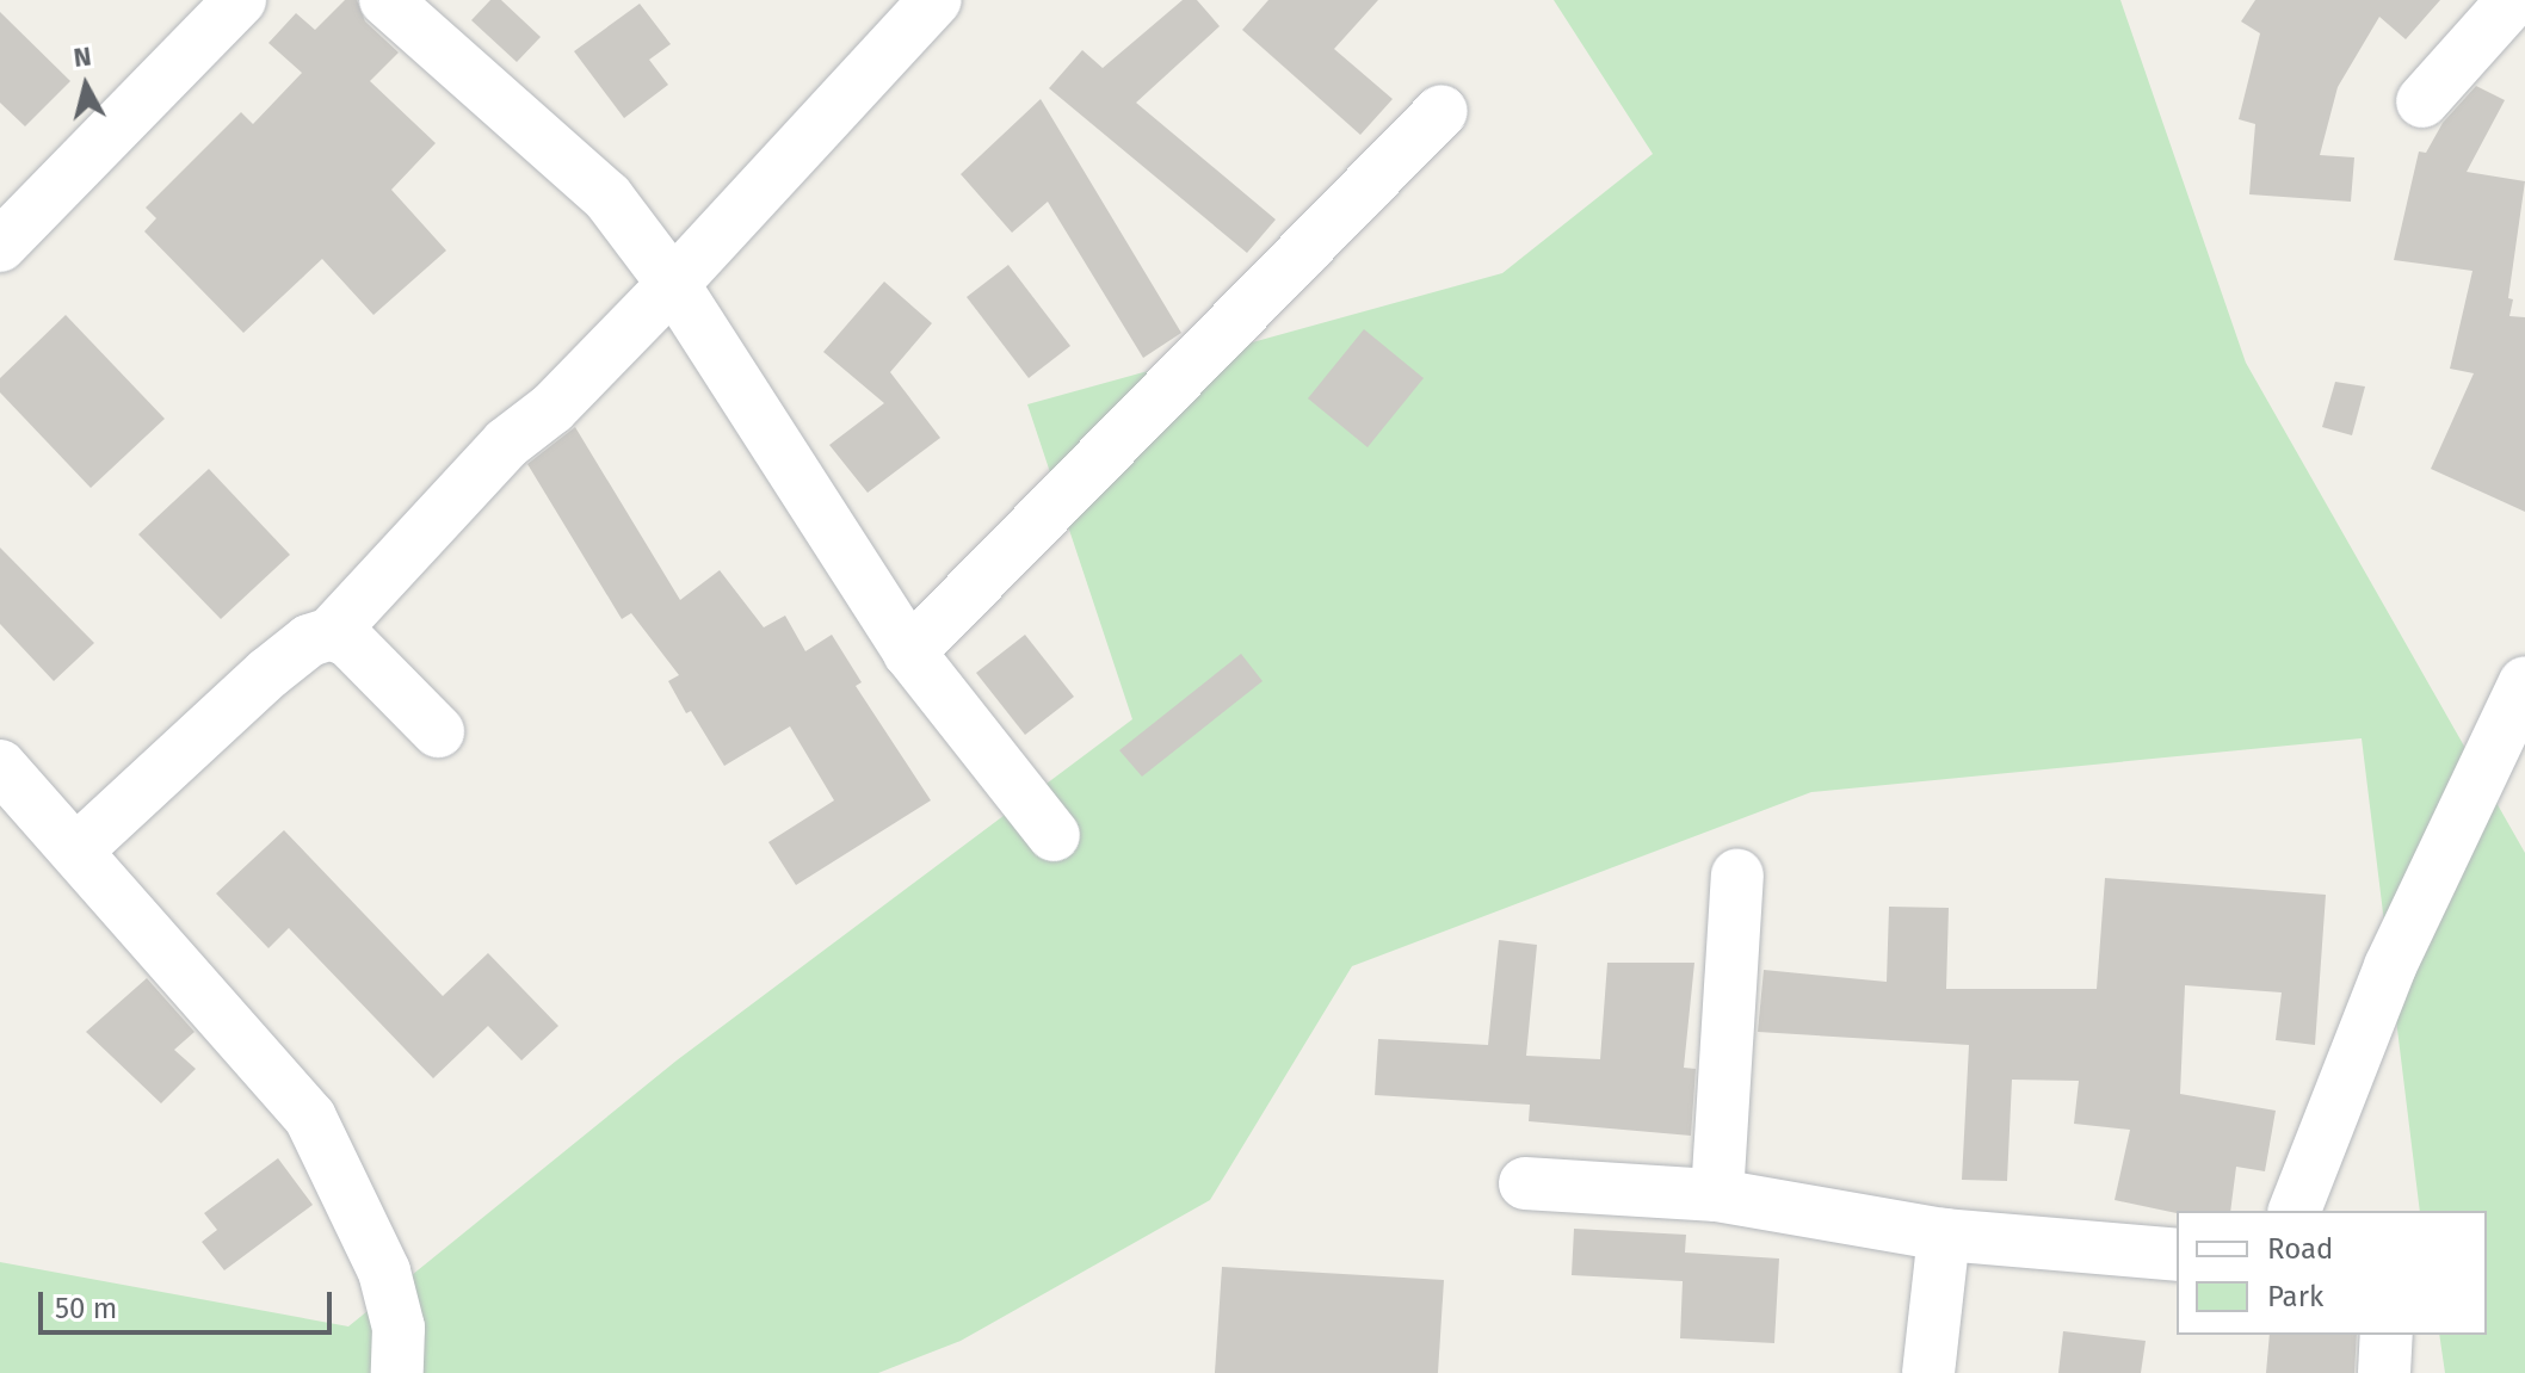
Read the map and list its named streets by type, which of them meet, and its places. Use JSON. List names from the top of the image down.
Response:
{
  "legend": ["Road", "Park"],
  "scale_bar": "50 m",
  "north": "top"
}
